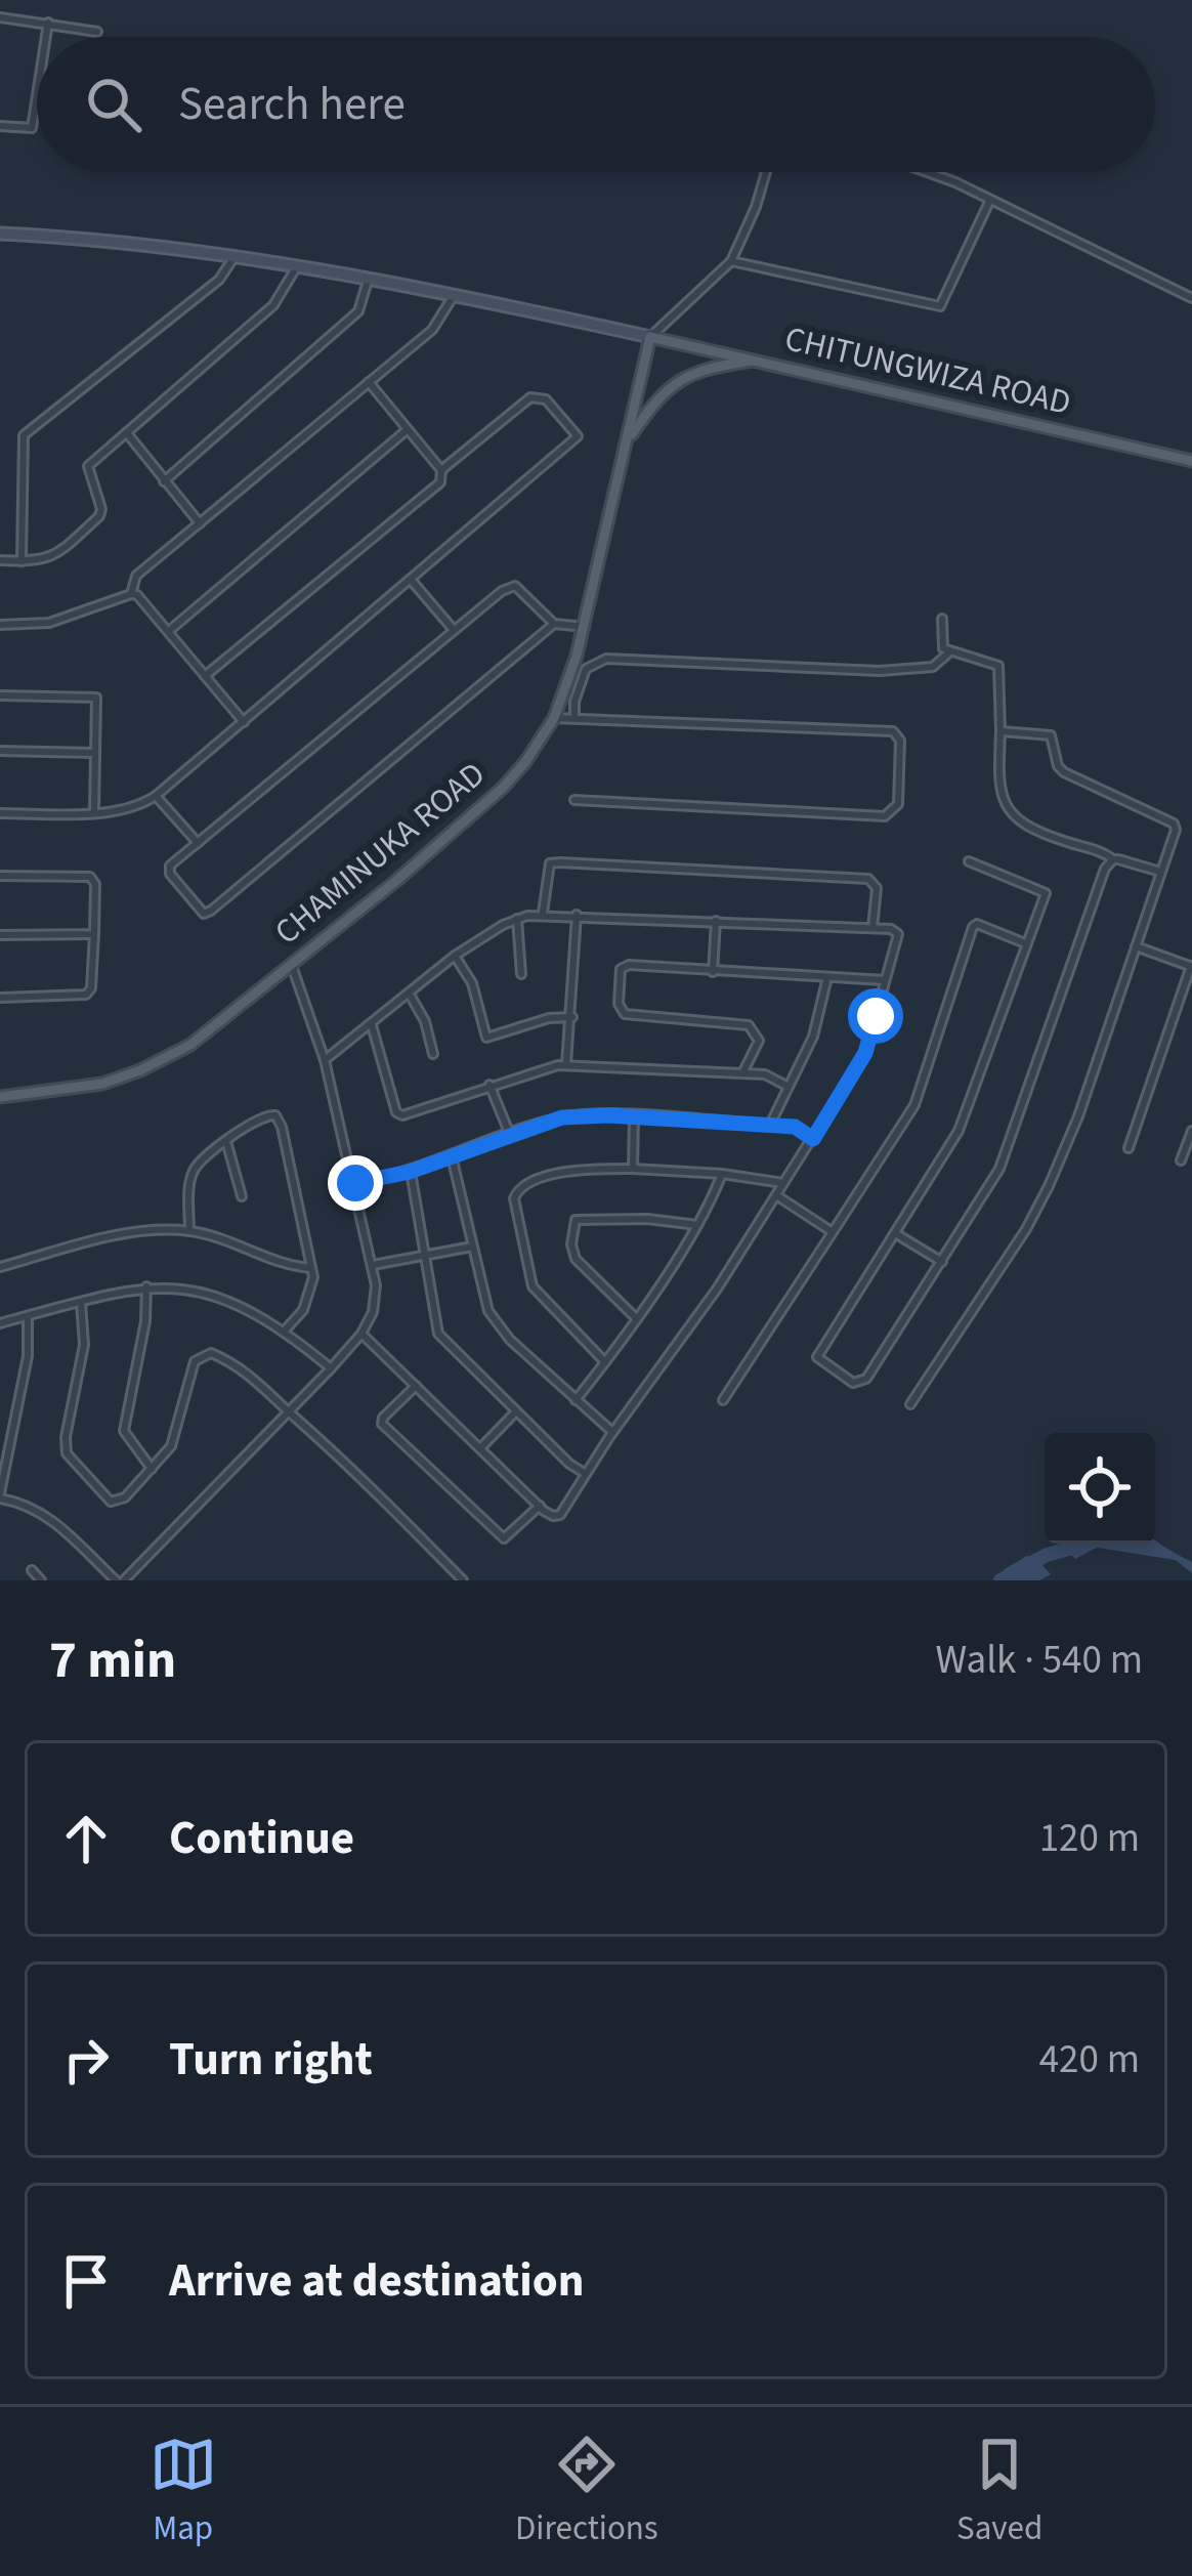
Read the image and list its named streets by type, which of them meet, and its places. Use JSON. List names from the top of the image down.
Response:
{
  "streets": {
    "main road": ["CHITUNGWIZA ROAD", "CHAMINUKA ROAD"]
  },
  "crossings": [
    ["CHITUNGWIZA ROAD", "CHAMINUKA ROAD"]
  ],
  "page": {
    "search": "Search here",
    "heading": ["7 min", "Walk · 540 m"],
    "list": [
      ["Continue", "120 m"],
      ["Turn right", "420 m"],
      "Arrive at destination"
    ],
    "nav": ["Map", "Directions", "Saved"]
  }
}
